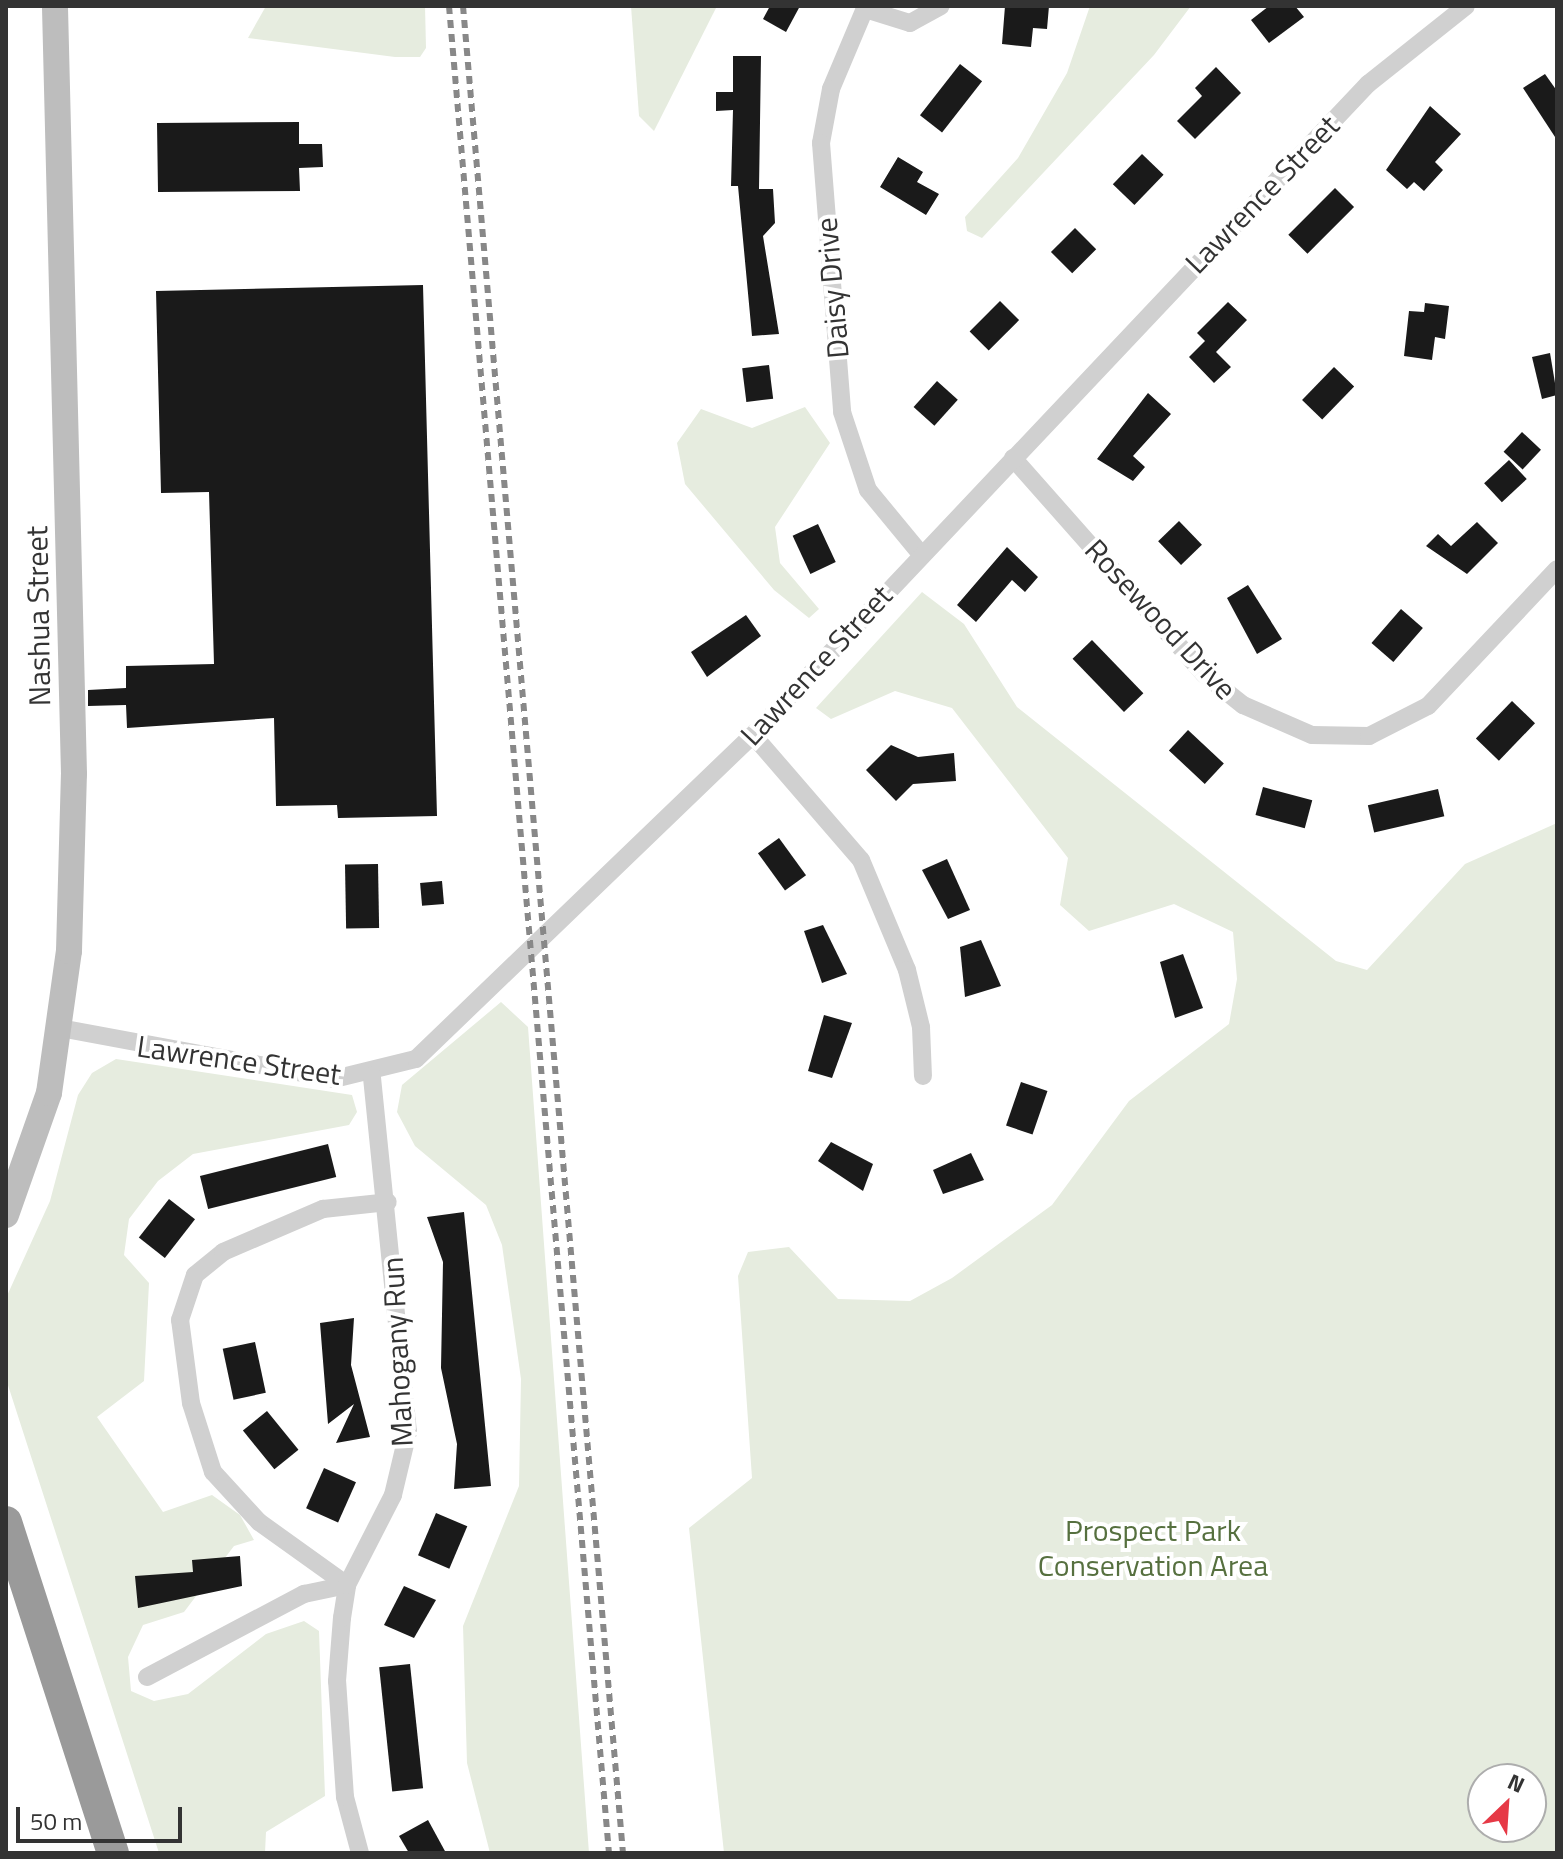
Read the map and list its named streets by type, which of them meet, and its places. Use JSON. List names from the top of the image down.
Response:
{
  "streets": {
    "main road": ["Nashua Street"],
    "street": [
      "Lawrence Street",
      "Daisy Drive",
      "Rosewood Drive",
      "Mahogany Run"
    ]
  },
  "crossings": [
    ["Lawrence Street", "Daisy Drive"],
    ["Lawrence Street", "Nashua Street"],
    ["Lawrence Street", "Rosewood Drive"],
    ["Lawrence Street", "Mahogany Run"]
  ],
  "parks": ["Prospect Park Conservation Area"],
  "scale_bar": "50 m",
  "north": "top right"
}
